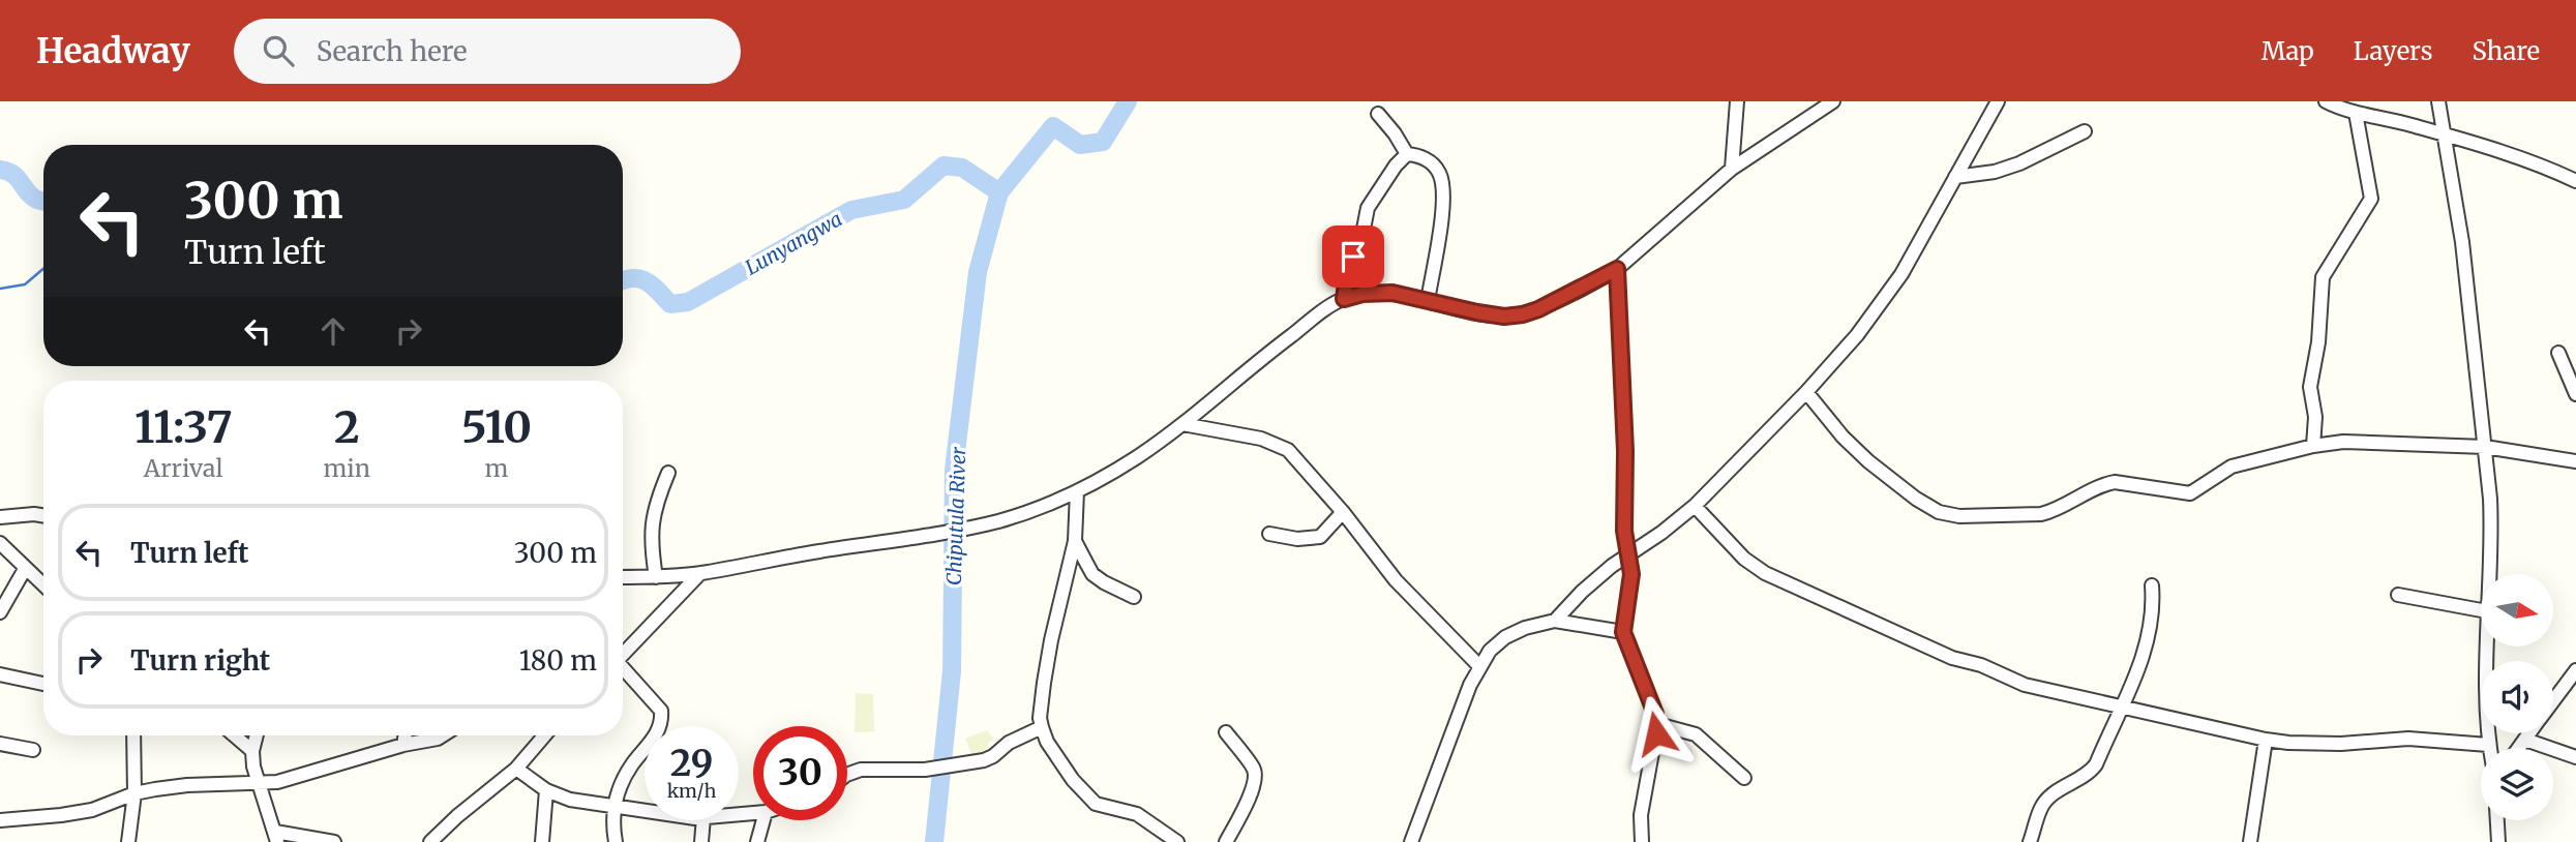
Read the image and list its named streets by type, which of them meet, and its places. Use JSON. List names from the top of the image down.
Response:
{
  "water": ["Lunyangwa", "Chiputula River"],
  "north": "right",
  "page": {
    "header": "Headway",
    "search": "Search here",
    "nav": ["Map", "Layers", "Share"],
    "turn": ["300 m", "Turn left"],
    "eta": [
      "11:37",
      "Arrival",
      "2",
      "min",
      "510",
      "m"
    ],
    "list": [
      {
        "name": "Turn left",
        "value": "300 m"
      },
      {
        "name": "Turn right",
        "value": "180 m"
      }
    ],
    "speed": "29 km/h",
    "limit": "30"
  }
}
